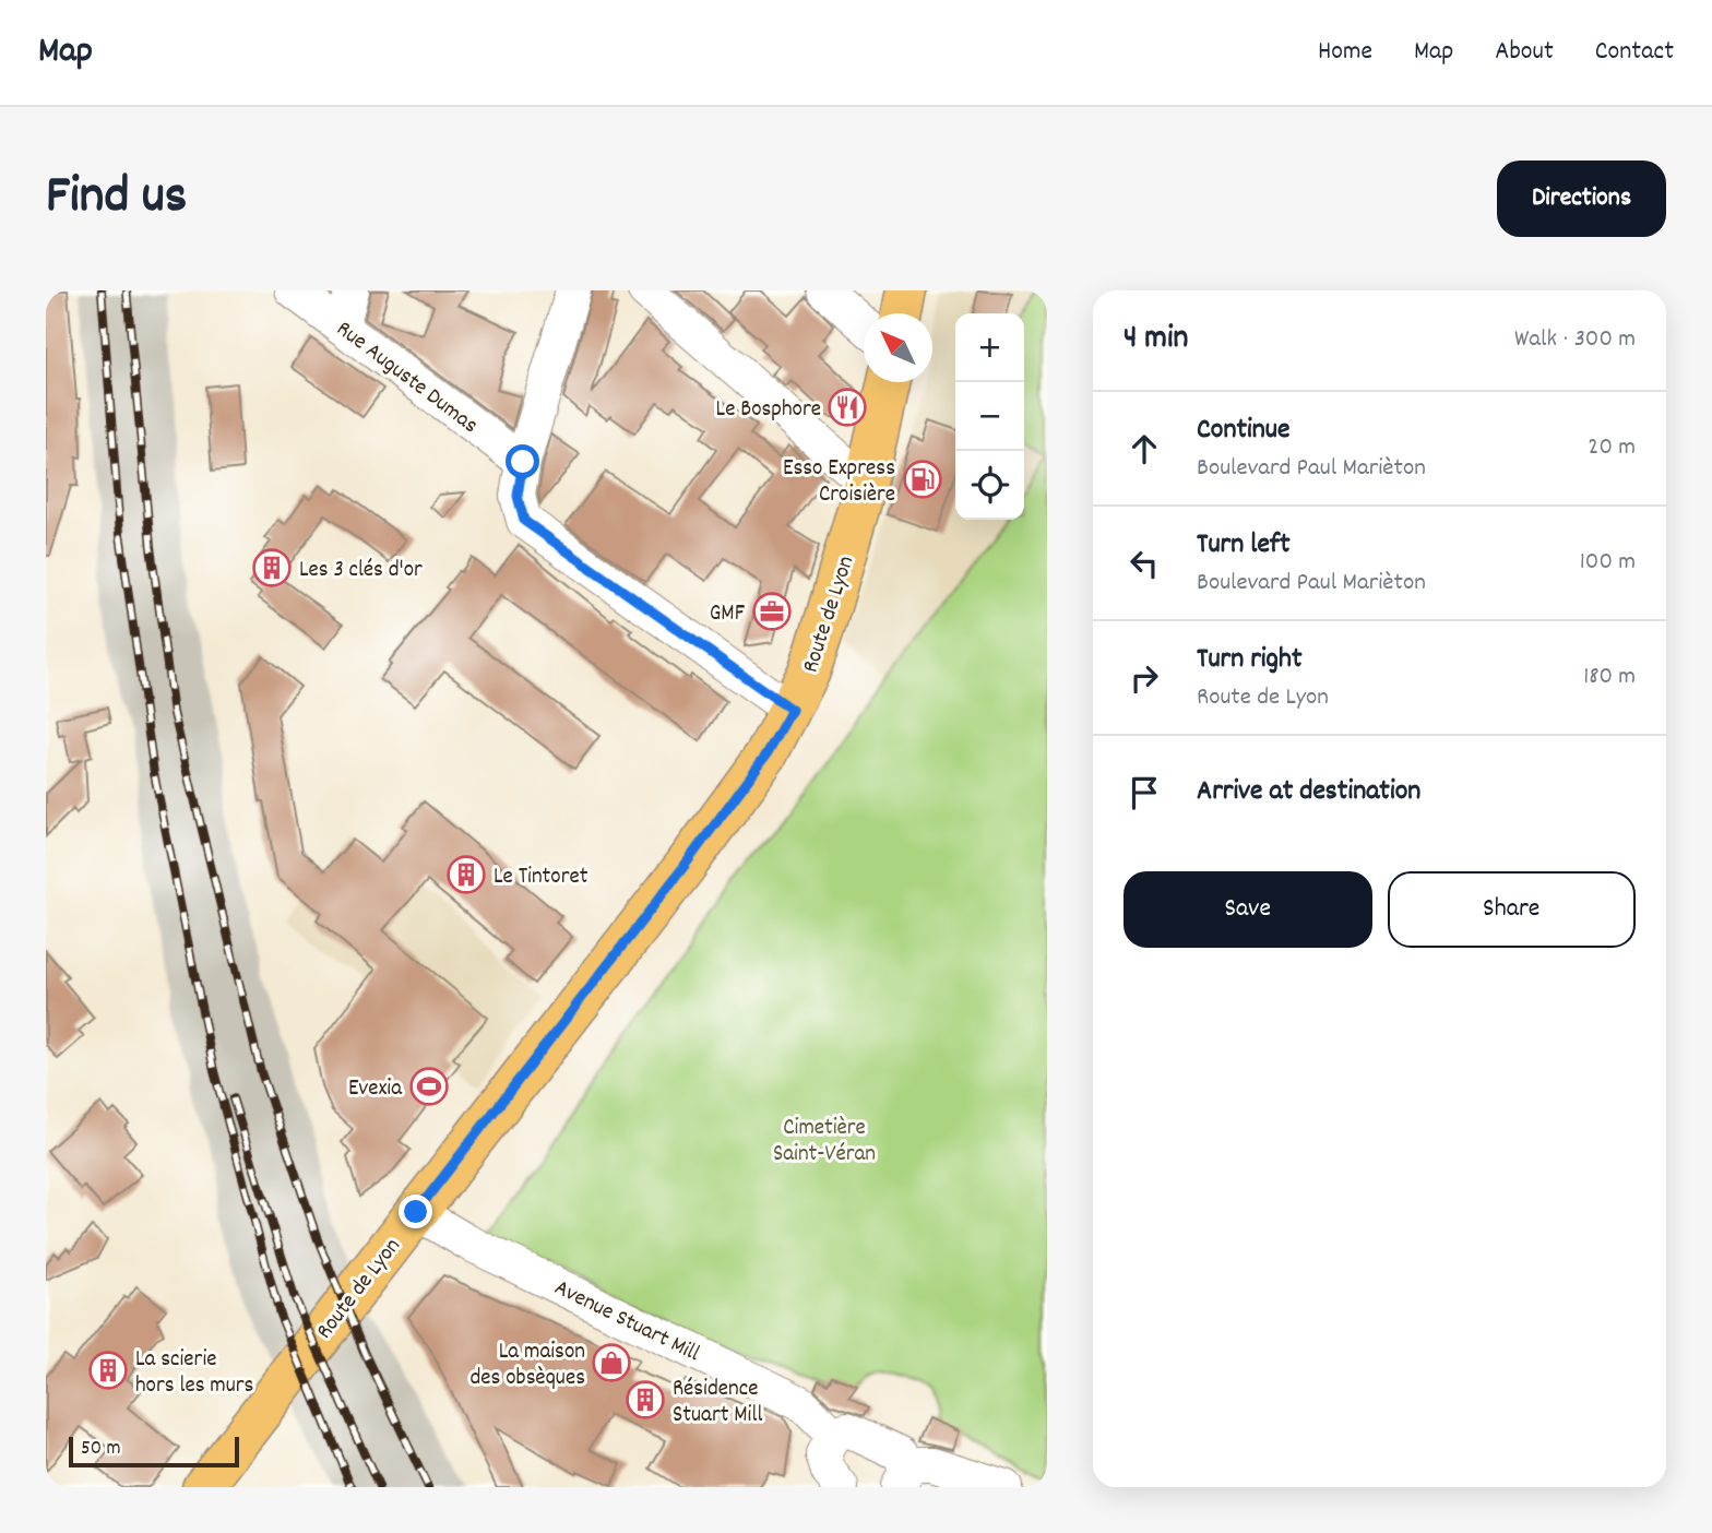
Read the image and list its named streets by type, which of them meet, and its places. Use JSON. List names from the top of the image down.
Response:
{
  "streets": {
    "main road": ["Route de Lyon"],
    "street": ["Rue Auguste Dumas", "Avenue Stuart Mill"]
  },
  "crossings": [
    ["Route de Lyon", "Avenue Stuart Mill"]
  ],
  "parks": ["Cimetière Saint-Véran"],
  "places": {
    "restaurant": ["Le Bosphore"],
    "fuel station": ["Esso Express Croisière"],
    "building": [
      "Les 3 clés d'or",
      "Le Tintoret",
      "La scierie hors les murs",
      "Résidence Stuart Mill"
    ],
    "office": ["GMF"],
    "sports": ["Evexia"],
    "shop": ["La maison des obsèques"]
  },
  "scale_bar": "50 m",
  "north": "top left",
  "page": {
    "header": "Map",
    "nav": [
      "Home",
      "Map",
      "About",
      "Contact"
    ],
    "title": "Find us",
    "buttons": [
      "Directions",
      ["Save", "Share"]
    ],
    "heading": ["4 min", "Walk · 300 m"],
    "map_buttons": ["+", "−"],
    "list": [
      ["Continue", "Boulevard Paul Marièton", "20 m"],
      ["Turn left", "Boulevard Paul Marièton", "100 m"],
      ["Turn right", "Route de Lyon", "180 m"],
      "Arrive at destination"
    ],
    "scale": "50 m"
  }
}
